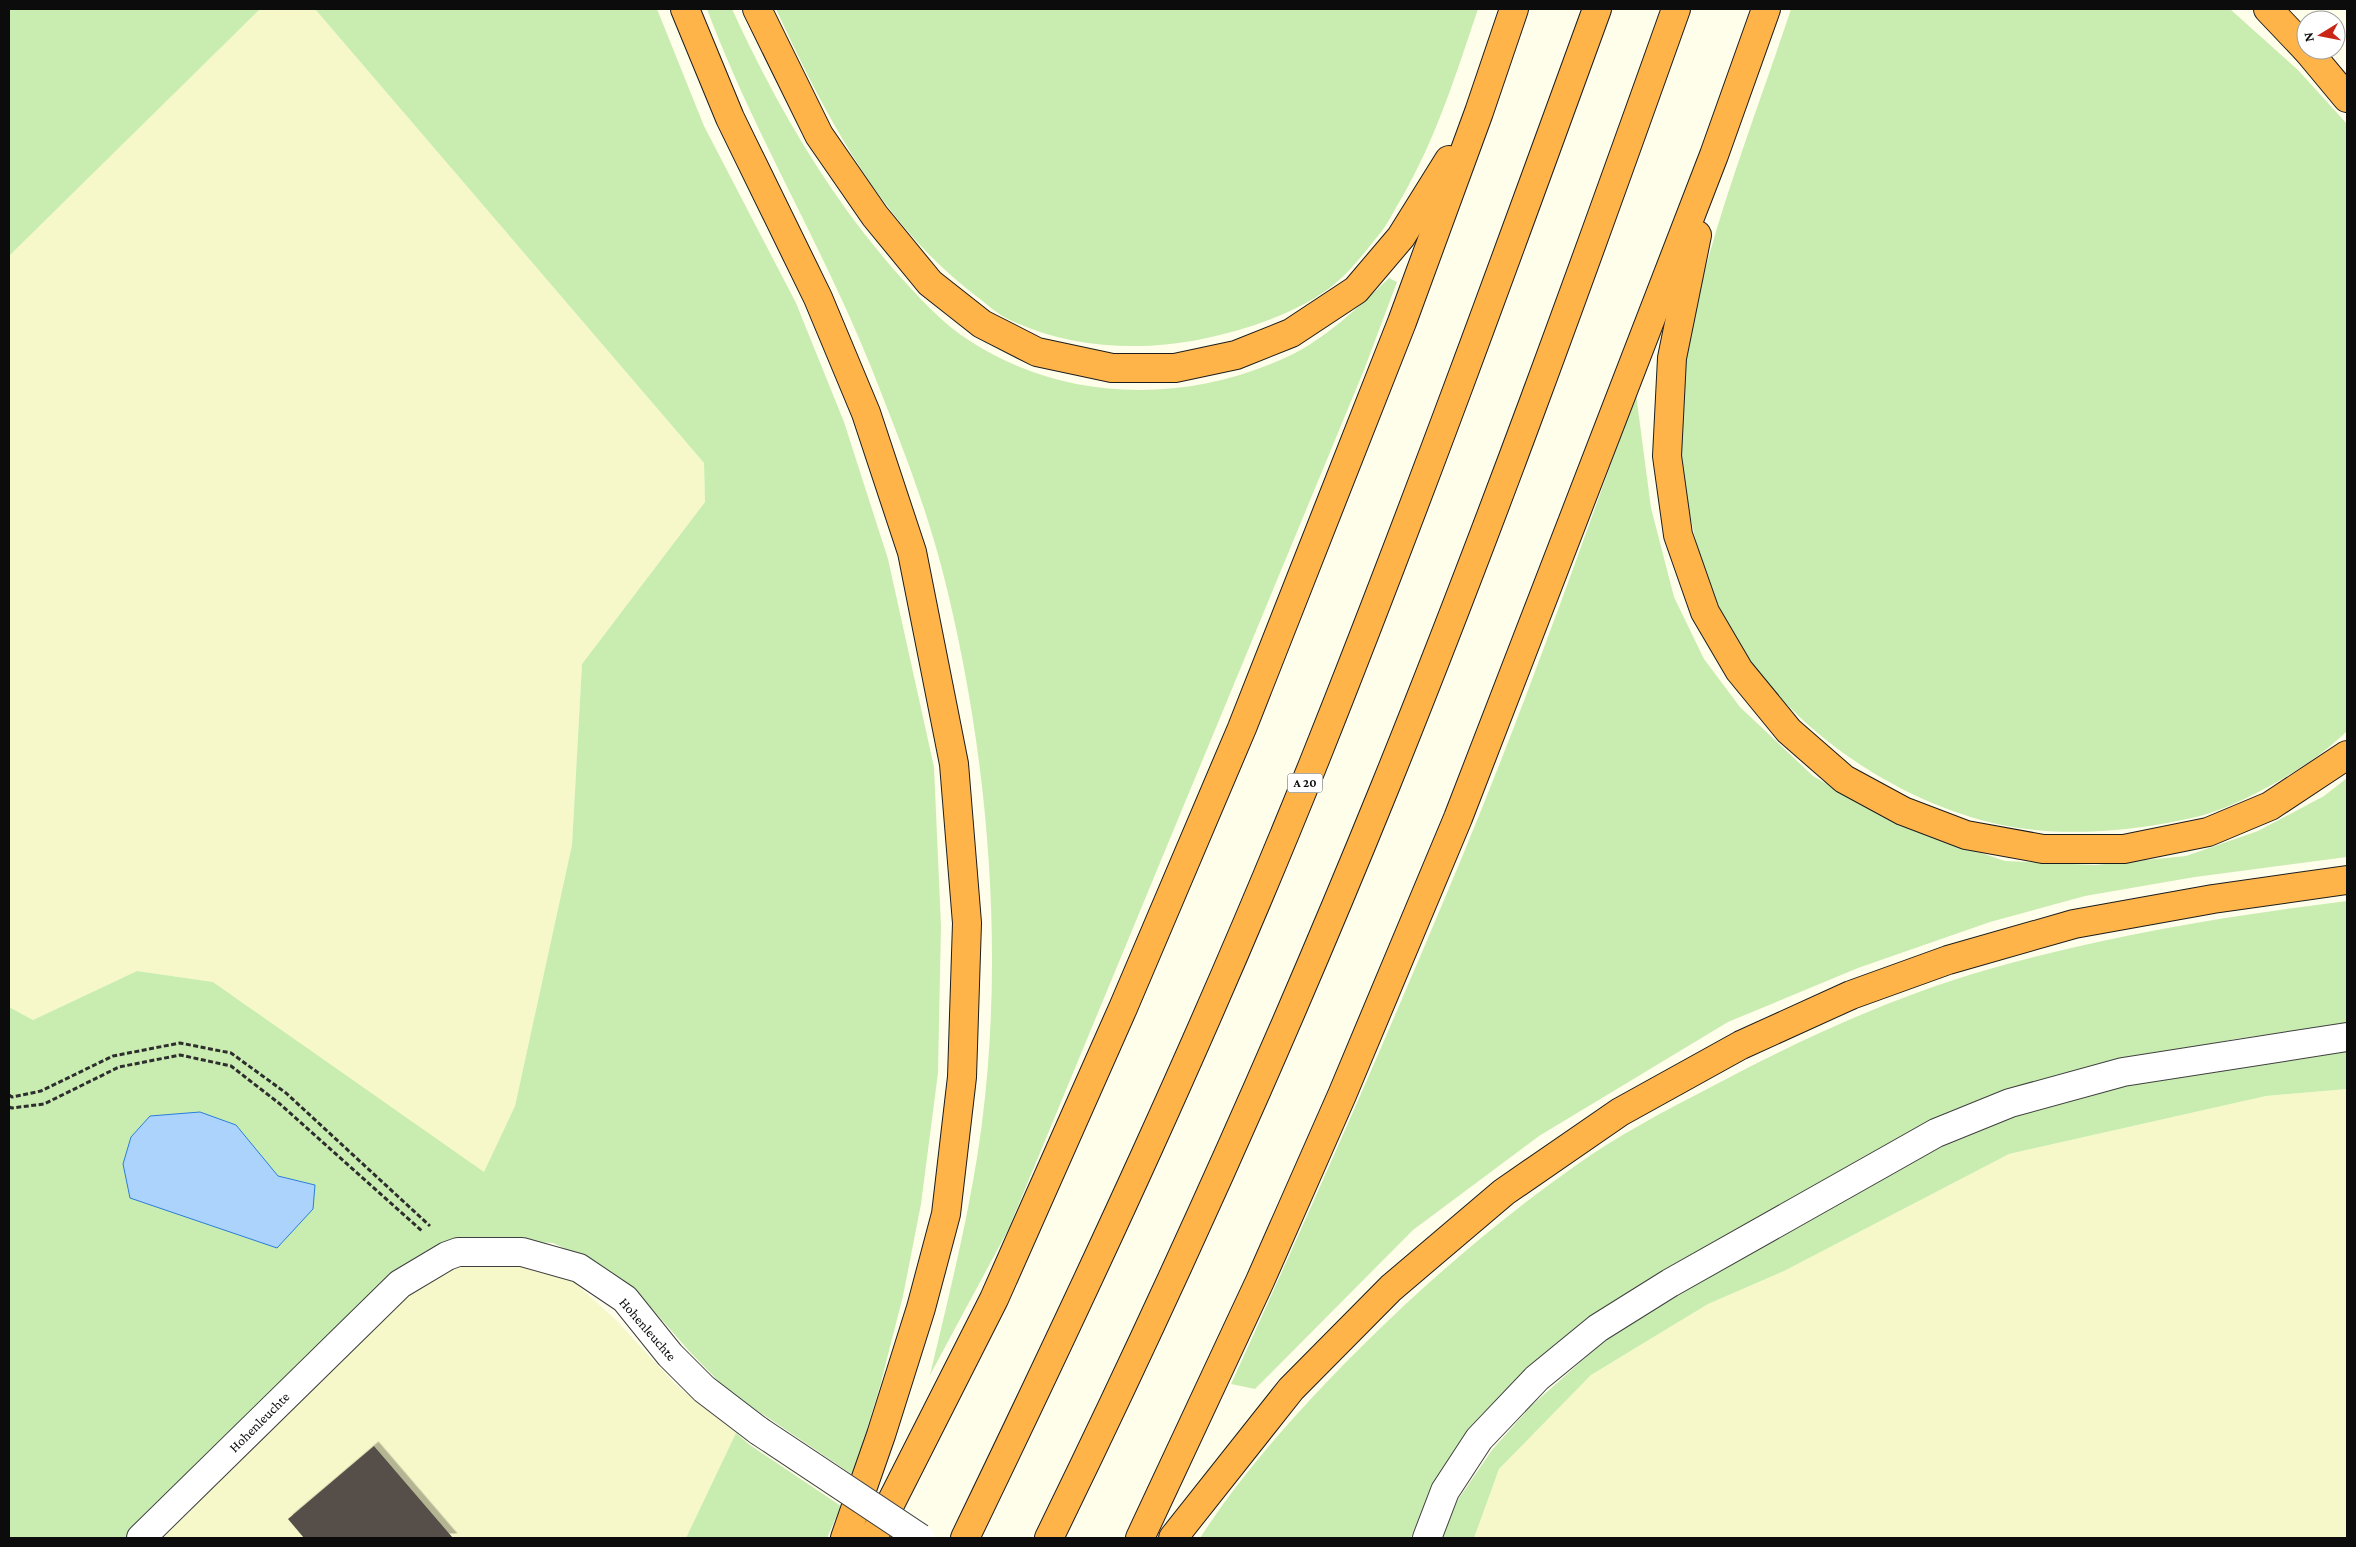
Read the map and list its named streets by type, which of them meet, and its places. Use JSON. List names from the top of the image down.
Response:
{
  "streets": {
    "highway": ["A 20"],
    "street": ["Hohenleuchte"]
  },
  "north": "left"
}
